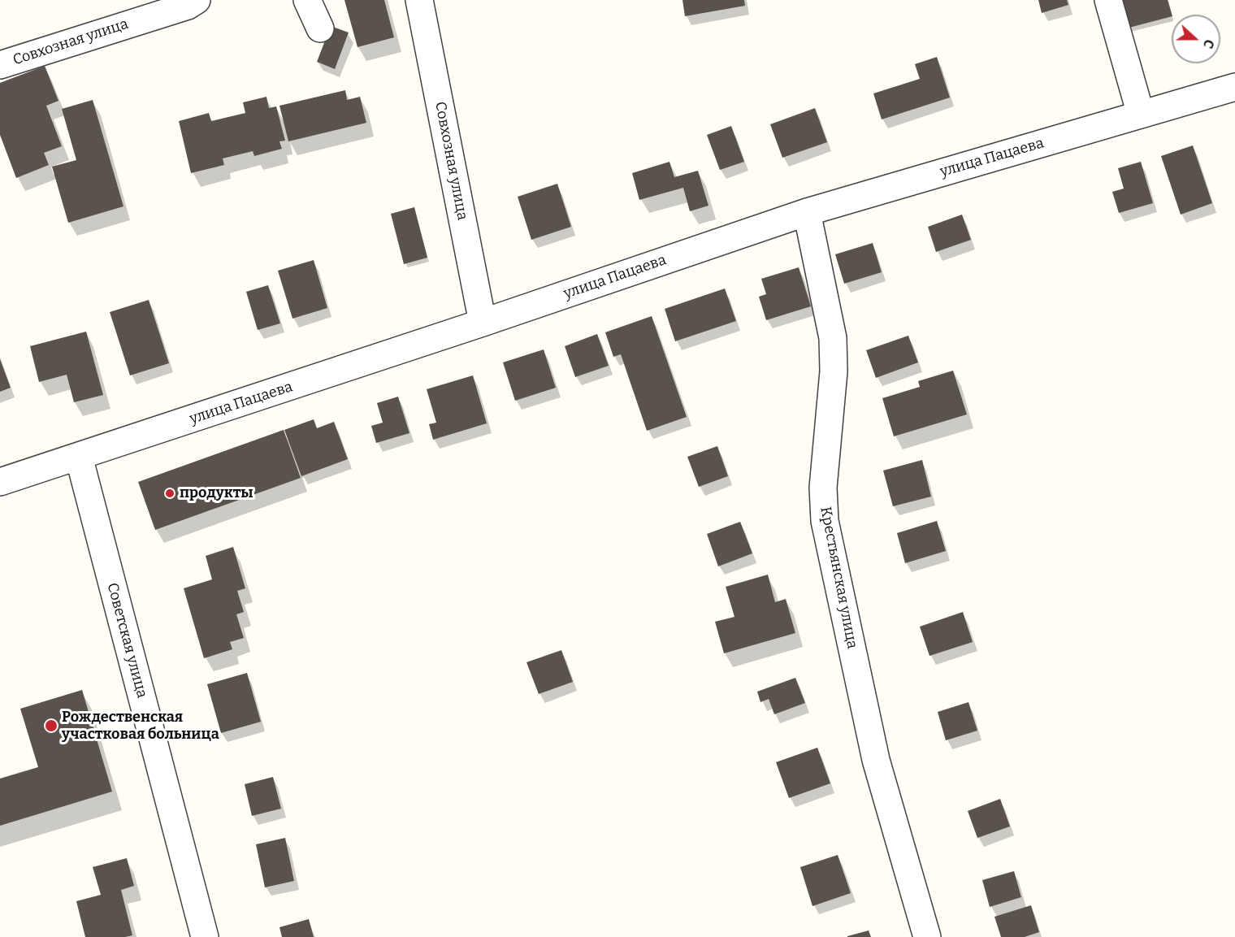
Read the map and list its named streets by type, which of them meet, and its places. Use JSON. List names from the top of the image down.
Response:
{
  "streets": {
    "street": [
      "Совхозная улица",
      "улица Пацаева",
      "Крестьянская улица",
      "Советская улица"
    ]
  },
  "crossings": [
    ["Совхозная улица", "улица Пацаева"],
    ["улица Пацаева", "Крестьянская улица"],
    ["улица Пацаева", "Советская улица"]
  ],
  "places": ["продукты", "Рождественская участковая больница"],
  "north": "right"
}
